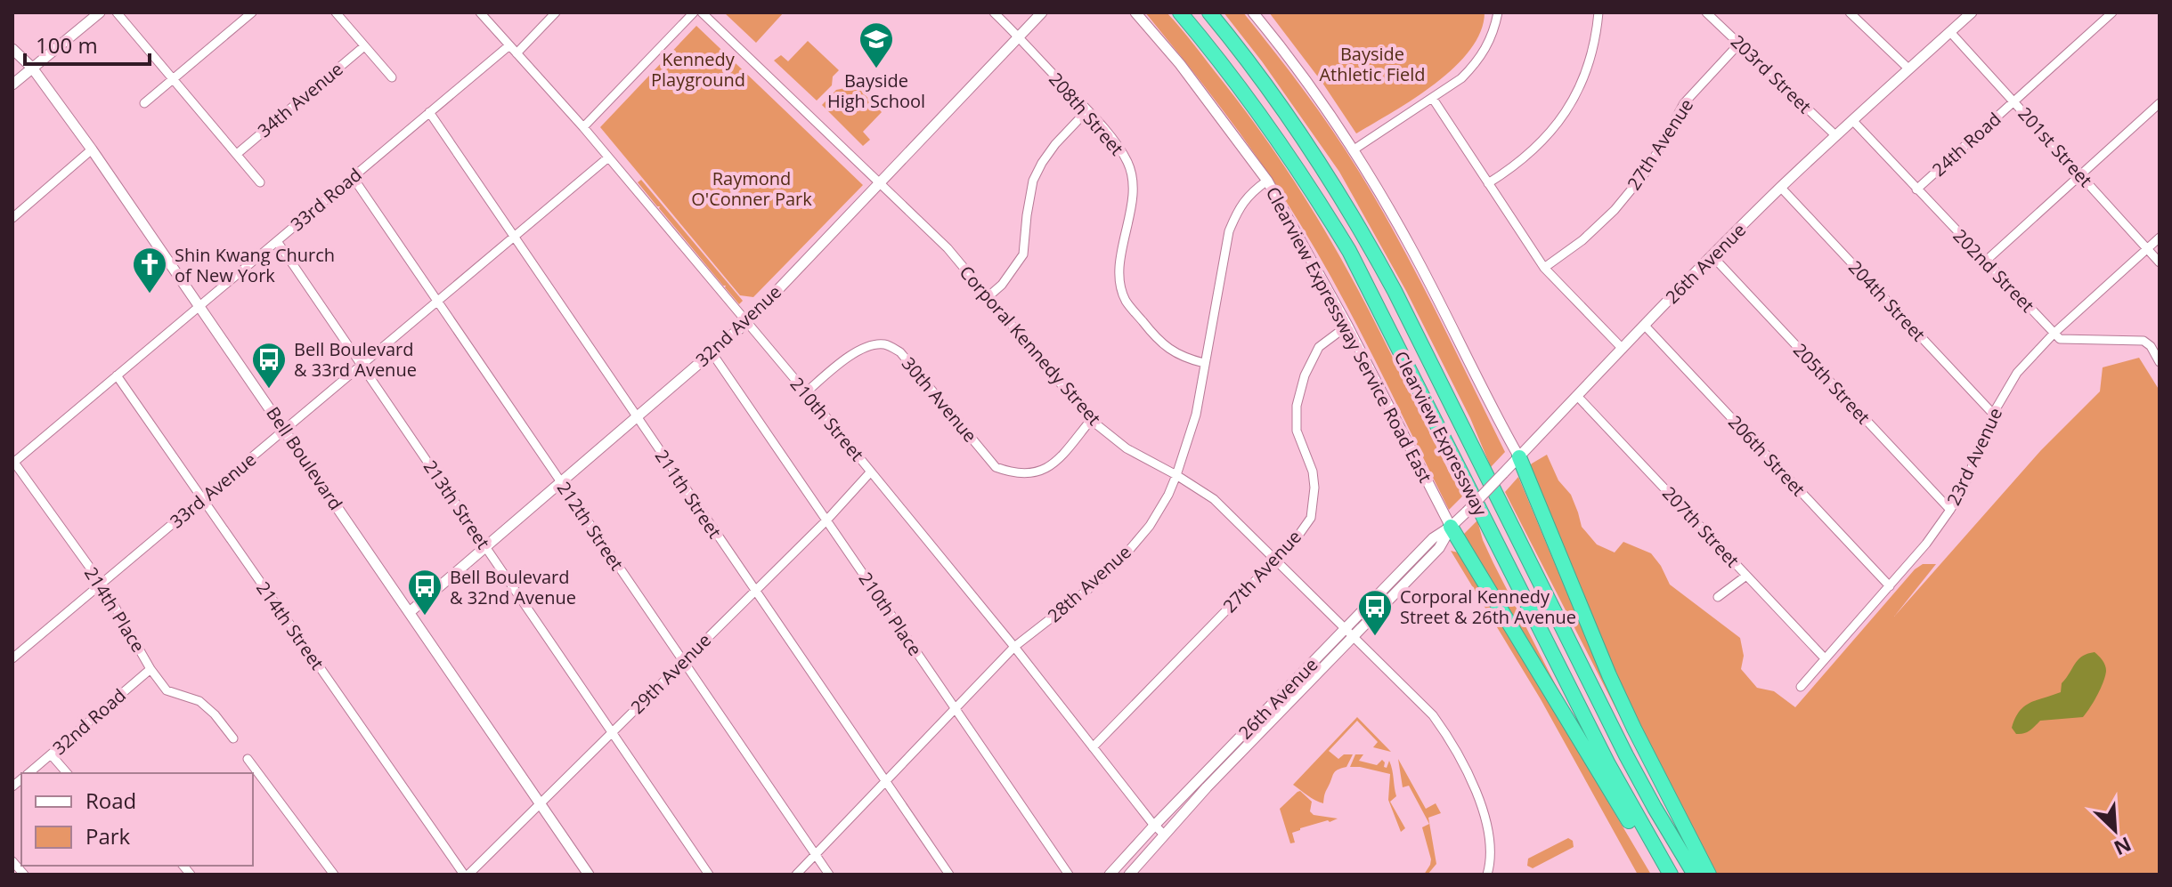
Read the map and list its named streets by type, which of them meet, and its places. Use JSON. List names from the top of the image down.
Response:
{
  "streets": {
    "highway": ["Clearview Expressway"],
    "street": [
      "203rd Street",
      "34th Avenue",
      "208th Street",
      "27th Avenue",
      "24th Road",
      "201st Street",
      "33rd Road",
      "26th Avenue",
      "202nd Street",
      "204th Street",
      "32nd Avenue",
      "Clearview Expressway Service Road East",
      "Corporal Kennedy Street",
      "205th Street",
      "30th Avenue",
      "210th Street",
      "206th Street",
      "23rd Avenue",
      "Bell Boulevard",
      "33rd Avenue",
      "211th Street",
      "213th Street",
      "212th Street",
      "207th Street",
      "28th Avenue",
      "214th Place",
      "210th Place",
      "214th Street",
      "29th Avenue",
      "32nd Road"
    ]
  },
  "crossings": [
    ["203rd Street", "27th Avenue"],
    ["203rd Street", "26th Avenue"],
    ["208th Street", "32nd Avenue"],
    ["208th Street", "28th Avenue"],
    ["27th Avenue", "Clearview Expressway Service Road East"],
    ["27th Avenue", "Corporal Kennedy Street"],
    ["27th Avenue", "210th Street"],
    ["24th Road", "201st Street"],
    ["24th Road", "202nd Street"],
    ["201st Street", "26th Avenue"],
    ["201st Street", "23rd Avenue"],
    ["33rd Road", "210th Street"],
    ["33rd Road", "Bell Boulevard"],
    ["33rd Road", "211th Street"],
    ["33rd Road", "213th Street"],
    ["33rd Road", "212th Street"],
    ["33rd Road", "214th Place"],
    ["33rd Road", "214th Street"],
    ["26th Avenue", "202nd Street"],
    ["26th Avenue", "204th Street"],
    ["26th Avenue", "Clearview Expressway Service Road East"],
    ["26th Avenue", "Corporal Kennedy Street"],
    ["26th Avenue", "205th Street"],
    ["26th Avenue", "210th Street"],
    ["26th Avenue", "206th Street"],
    ["26th Avenue", "207th Street"],
    ["202nd Street", "23rd Avenue"],
    ["204th Street", "23rd Avenue"],
    ["32nd Avenue", "Corporal Kennedy Street"],
    ["32nd Avenue", "210th Street"],
    ["32nd Avenue", "Bell Boulevard"],
    ["32nd Avenue", "211th Street"],
    ["32nd Avenue", "213th Street"],
    ["32nd Avenue", "212th Street"],
    ["32nd Avenue", "210th Place"],
    ["Clearview Expressway Service Road East", "28th Avenue"],
    ["Corporal Kennedy Street", "30th Avenue"],
    ["Corporal Kennedy Street", "28th Avenue"],
    ["205th Street", "23rd Avenue"],
    ["30th Avenue", "210th Street"],
    ["210th Street", "33rd Avenue"],
    ["210th Street", "28th Avenue"],
    ["210th Street", "29th Avenue"],
    ["206th Street", "23rd Avenue"],
    ["23rd Avenue", "207th Street"],
    ["Bell Boulevard", "33rd Avenue"],
    ["Bell Boulevard", "29th Avenue"],
    ["33rd Avenue", "211th Street"],
    ["33rd Avenue", "213th Street"],
    ["33rd Avenue", "212th Street"],
    ["33rd Avenue", "214th Place"],
    ["33rd Avenue", "214th Street"],
    ["211th Street", "28th Avenue"],
    ["211th Street", "29th Avenue"],
    ["213th Street", "29th Avenue"],
    ["212th Street", "28th Avenue"],
    ["212th Street", "29th Avenue"],
    ["28th Avenue", "210th Place"],
    ["214th Place", "32nd Road"],
    ["210th Place", "29th Avenue"],
    ["214th Street", "29th Avenue"]
  ],
  "parks": ["Bayside Athletic Field", "Kennedy Playground", "Raymond O'Conner Park"],
  "places": {
    "school or university": ["Bayside High School"],
    "church": ["Shin Kwang Church of New York"],
    "bus stop": ["Bell Boulevard & 33rd Avenue", "Bell Boulevard & 32nd Avenue", "Corporal Kennedy Street & 26th Avenue"]
  },
  "legend": ["Road", "Park"],
  "scale_bar": "100 m",
  "north": "bottom right"
}
